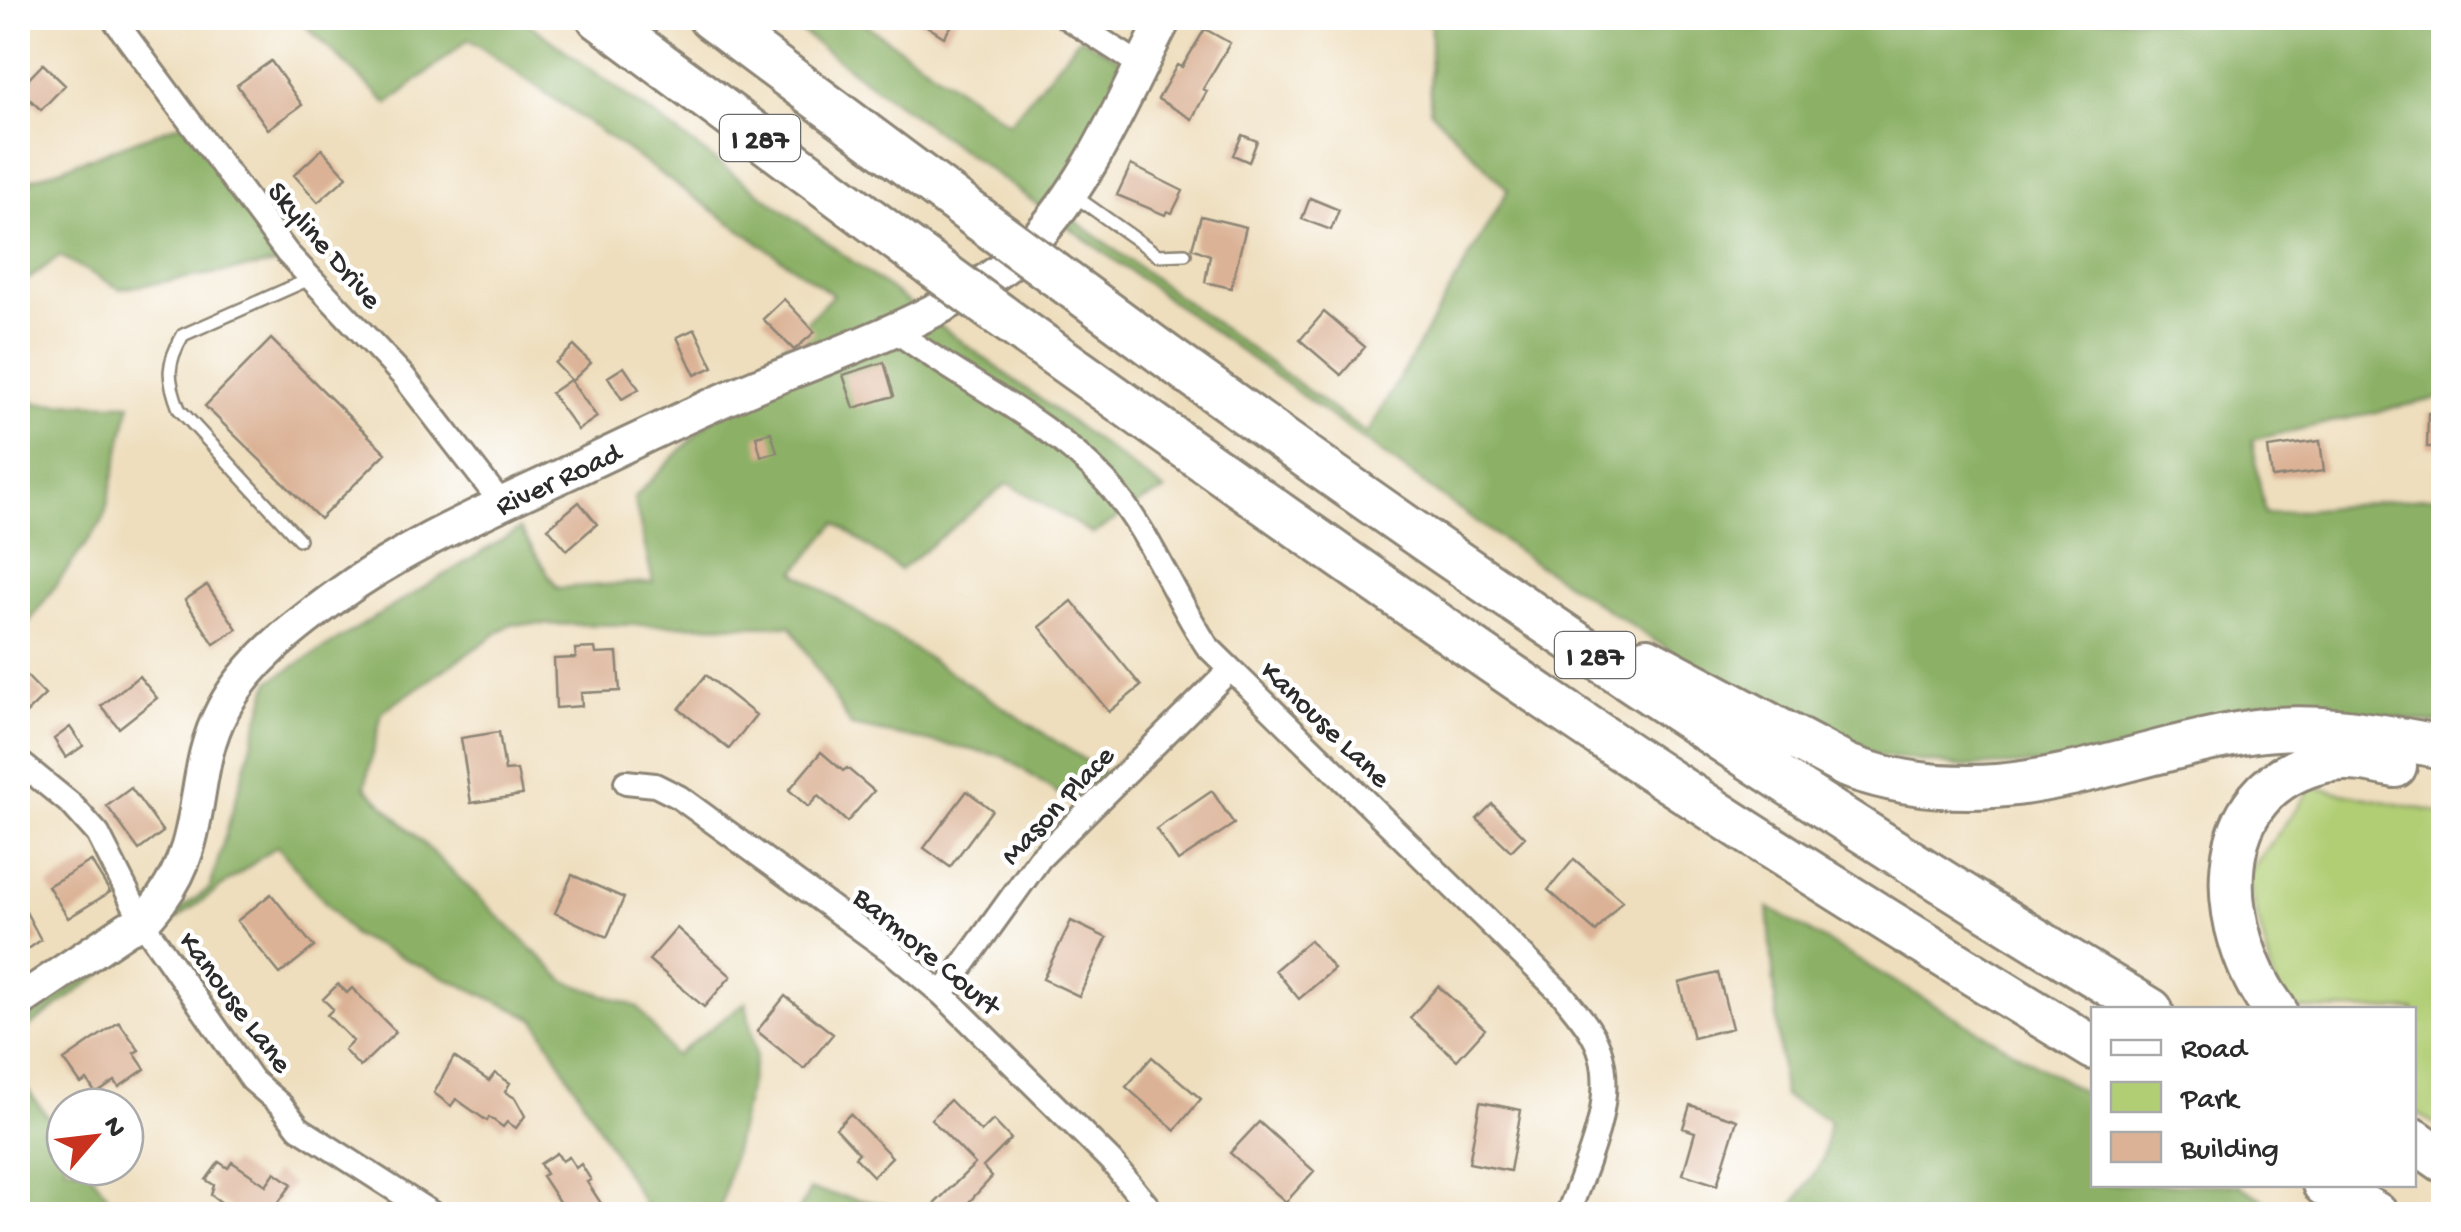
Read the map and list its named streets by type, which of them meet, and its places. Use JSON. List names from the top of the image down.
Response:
{
  "streets": {
    "highway": ["I 287"],
    "street": [
      "Skyline Drive",
      "River Road",
      "Kanouse Lane",
      "Mason Place",
      "Barmore Court"
    ]
  },
  "crossings": [
    ["Skyline Drive", "River Road"],
    ["River Road", "Kanouse Lane"],
    ["Kanouse Lane", "Mason Place"],
    ["Mason Place", "Barmore Court"]
  ],
  "legend": ["Road", "Park", "Building"],
  "north": "top right"
}
